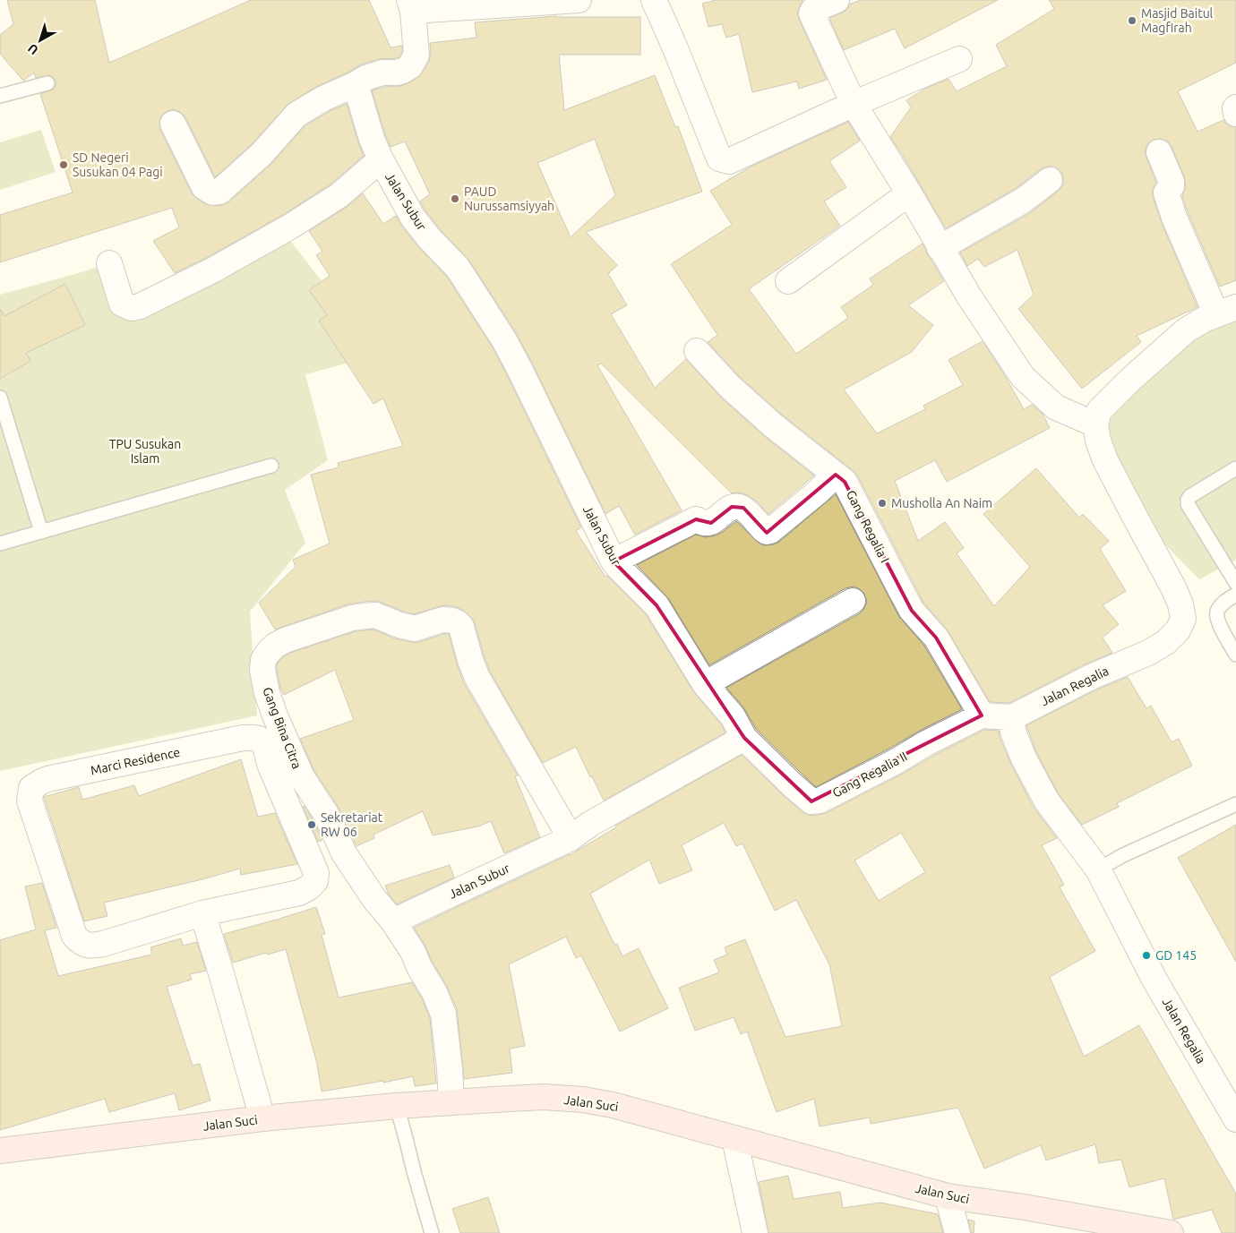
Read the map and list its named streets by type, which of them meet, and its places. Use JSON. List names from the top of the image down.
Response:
{
  "streets": {
    "street": [
      "Jalan Subur",
      "Gang Regalia I",
      "Jalan Regalia",
      "Gang Bina Citra",
      "Marci Residence",
      "Gang Regalia II",
      "Jalan Suci"
    ]
  },
  "crossings": [
    ["Jalan Subur", "Gang Bina Citra"],
    ["Jalan Subur", "Gang Regalia II"],
    ["Gang Regalia I", "Gang Regalia II"],
    ["Jalan Regalia", "Gang Regalia II"],
    ["Gang Bina Citra", "Jalan Suci"]
  ],
  "parks": ["TPU Susukan Islam"],
  "places": [
    "Masjid Baitul Magfirah",
    "SD Negeri Susukan 04 Pagi",
    "PAUD Nurussamsiyyah",
    "Musholla An Naim",
    "Sekretariat RW 06",
    "GD 145"
  ],
  "north": "bottom left"
}
